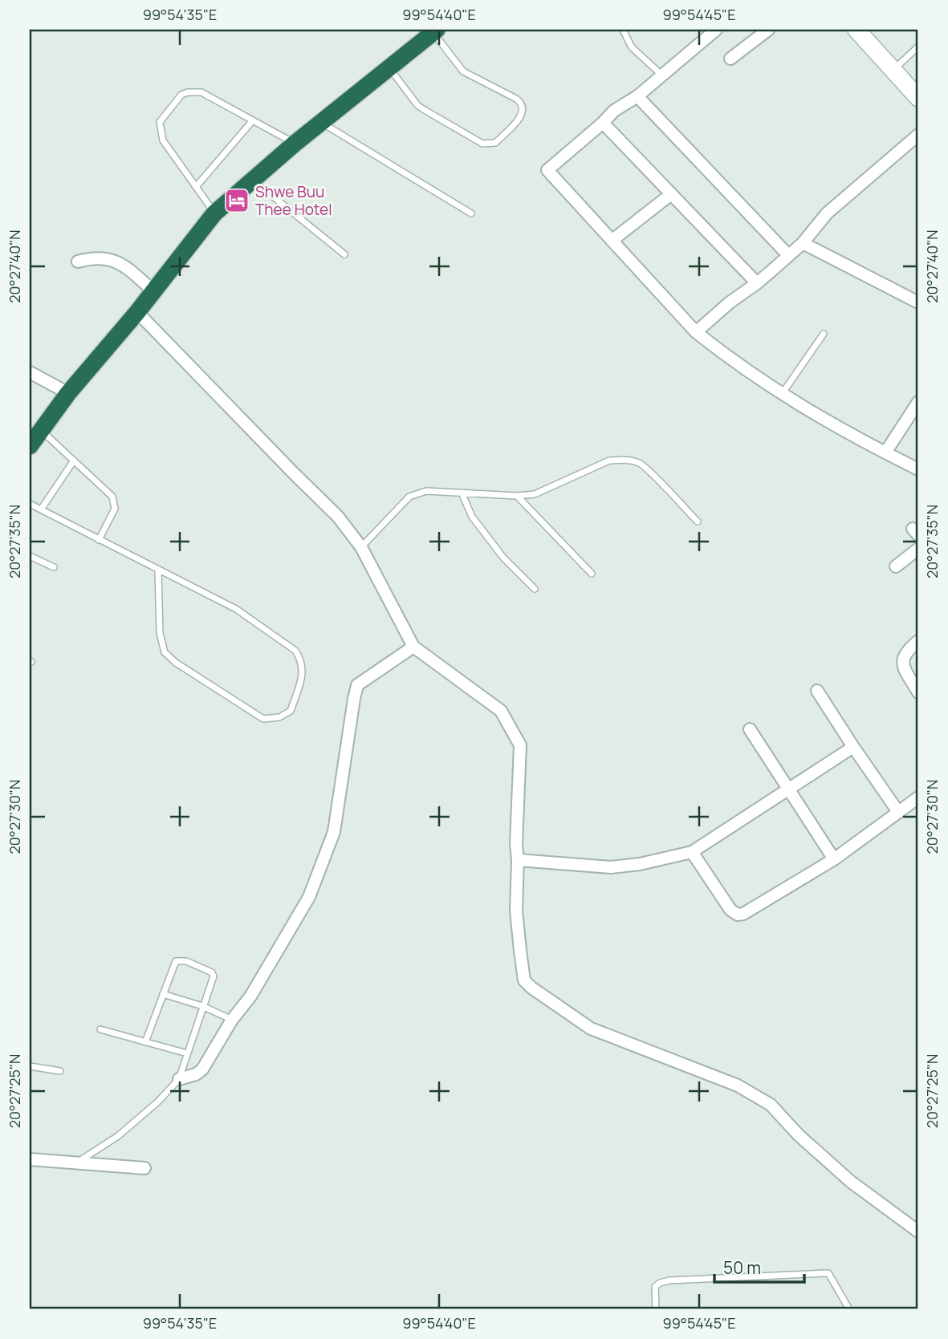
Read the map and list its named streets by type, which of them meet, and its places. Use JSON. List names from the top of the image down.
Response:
{
  "places": {
    "hotel": ["Shwe Buu Thee Hotel"]
  },
  "scale_bar": "50 m",
  "coordinates": [
    "99°54'35\"E",
    "99°54'40\"E",
    "99°54'45\"E",
    "20°27'40\"N",
    "20°27'35\"N",
    "20°27'30\"N",
    "20°27'25\"N"
  ]
}
